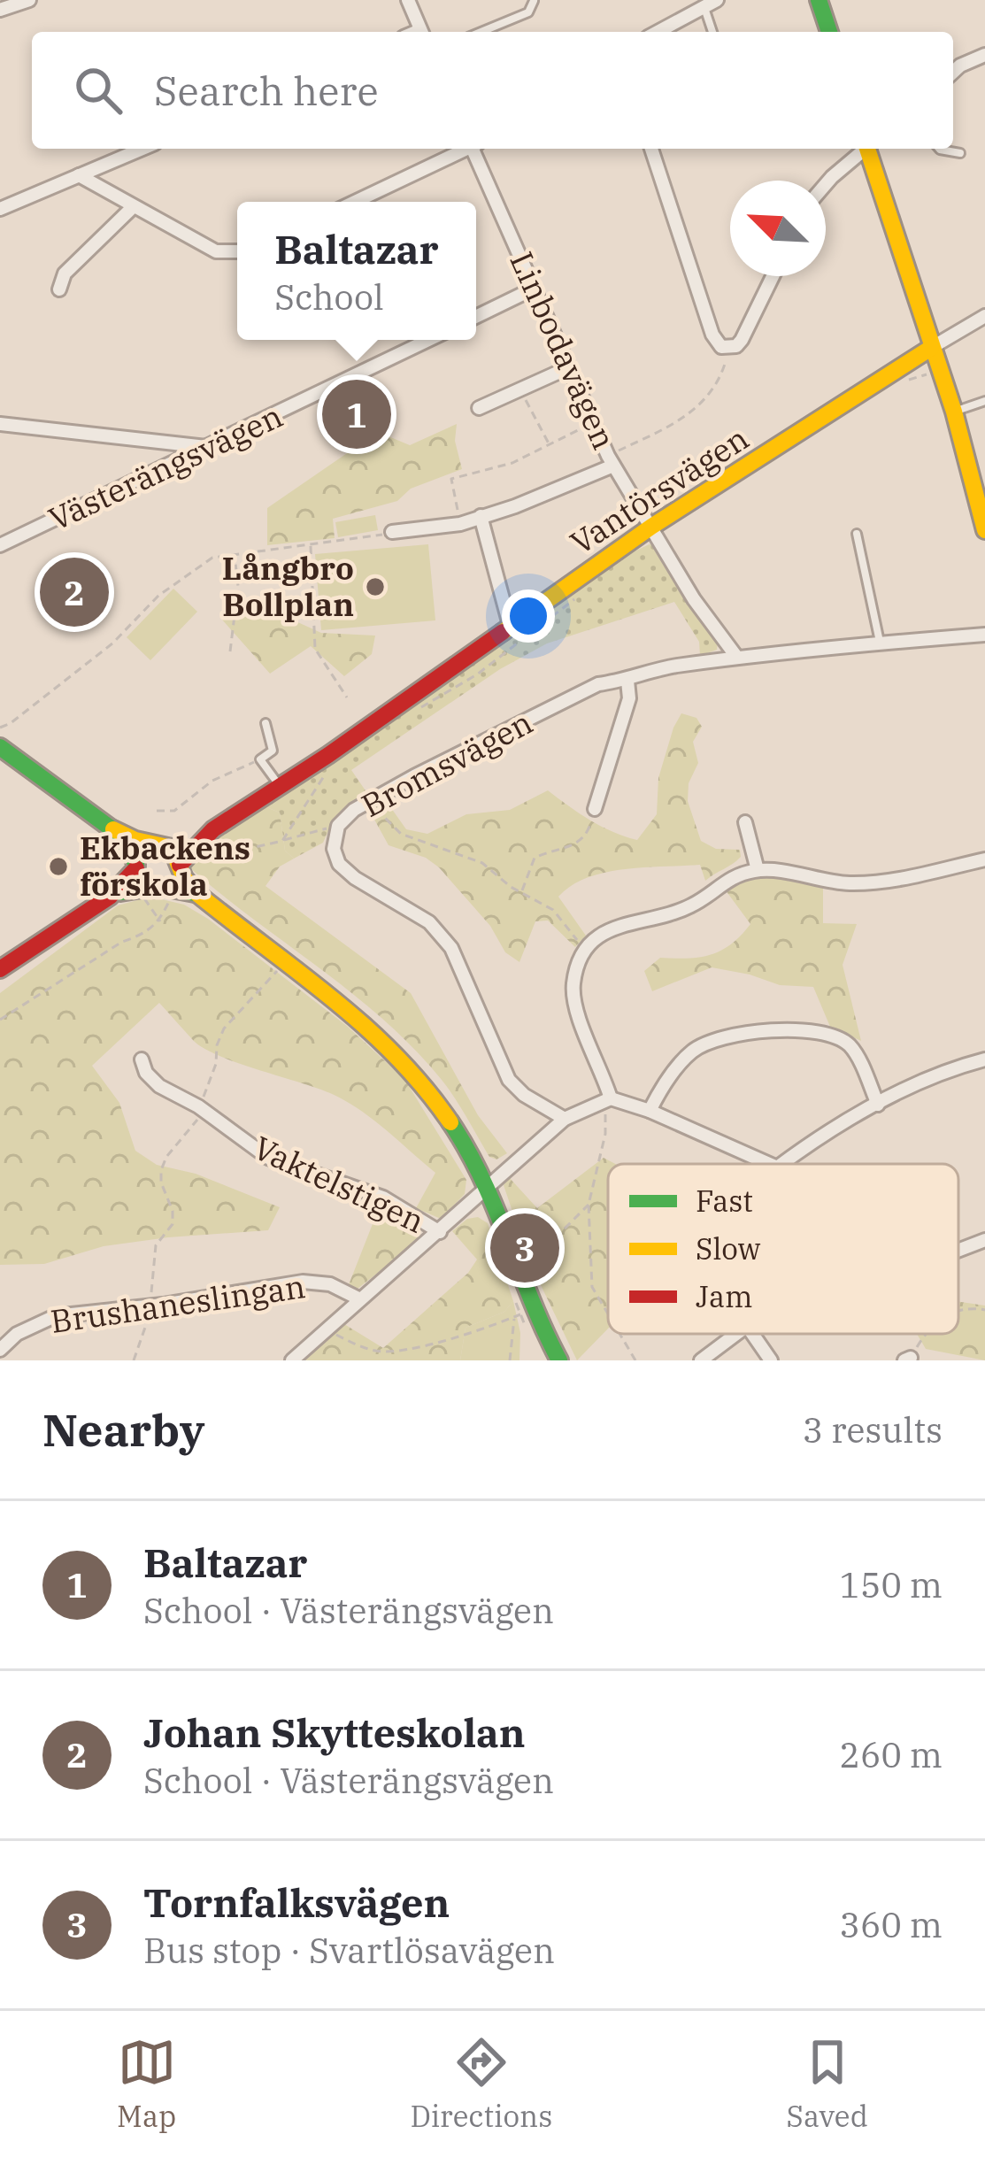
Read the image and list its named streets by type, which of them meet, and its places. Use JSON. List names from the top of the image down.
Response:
{
  "streets": {
    "street": [
      "Linbodavägen",
      "Västerängsvägen",
      "Vantörsvägen",
      "Bromsvägen",
      "Vaktelstigen",
      "Brushaneslingan"
    ]
  },
  "crossings": [
    ["Linbodavägen", "Vantörsvägen"],
    ["Linbodavägen", "Bromsvägen"]
  ],
  "places": ["Långbro Bollplan", "Ekbackens förskola"],
  "legend": ["Fast", "Slow", "Jam"],
  "north": "top left",
  "page": {
    "search": "Search here",
    "popup": ["Baltazar", "School"],
    "pins": ["1", "2", "3"],
    "heading": ["Nearby", "3 results"],
    "list": [
      {
        "mark": "1",
        "name": "Baltazar",
        "note": "School · Västerängsvägen",
        "value": "150 m"
      },
      {
        "mark": "2",
        "name": "Johan Skytteskolan",
        "note": "School · Västerängsvägen",
        "value": "260 m"
      },
      {
        "mark": "3",
        "name": "Tornfalksvägen",
        "note": "Bus stop · Svartlösavägen",
        "value": "360 m"
      }
    ],
    "nav": ["Map", "Directions", "Saved"]
  }
}
